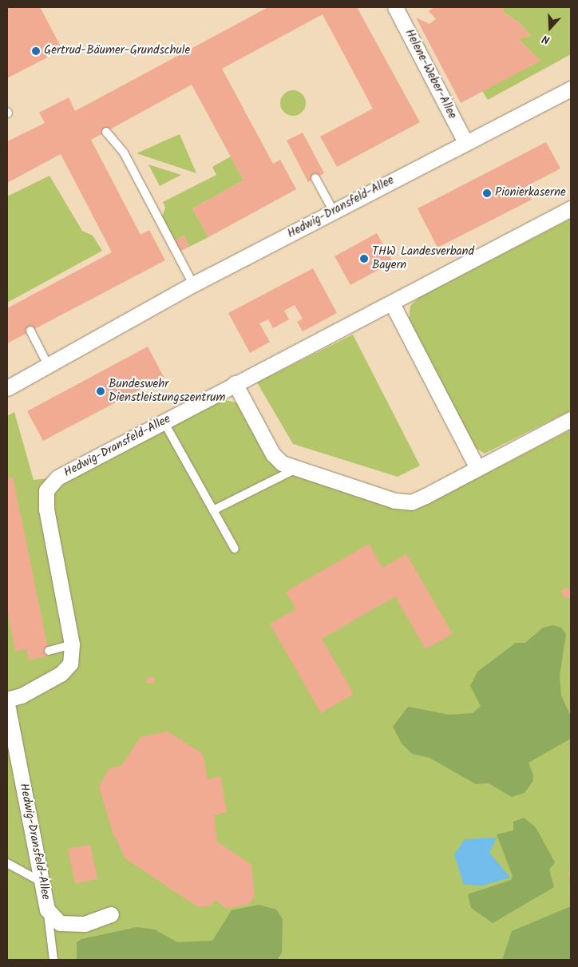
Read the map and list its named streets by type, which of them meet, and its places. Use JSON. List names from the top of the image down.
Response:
{
  "streets": {
    "street": ["Helene-Weber-Allee", "Hedwig-Dransfeld-Allee"]
  },
  "crossings": [
    ["Helene-Weber-Allee", "Hedwig-Dransfeld-Allee"]
  ],
  "places": [
    "Gertrud-Bäumer-Grundschule",
    "Pionierkaserne",
    "THW Landesverband Bayern",
    "Bundeswehr Dienstleistungszentrum"
  ],
  "north": "bottom"
}
